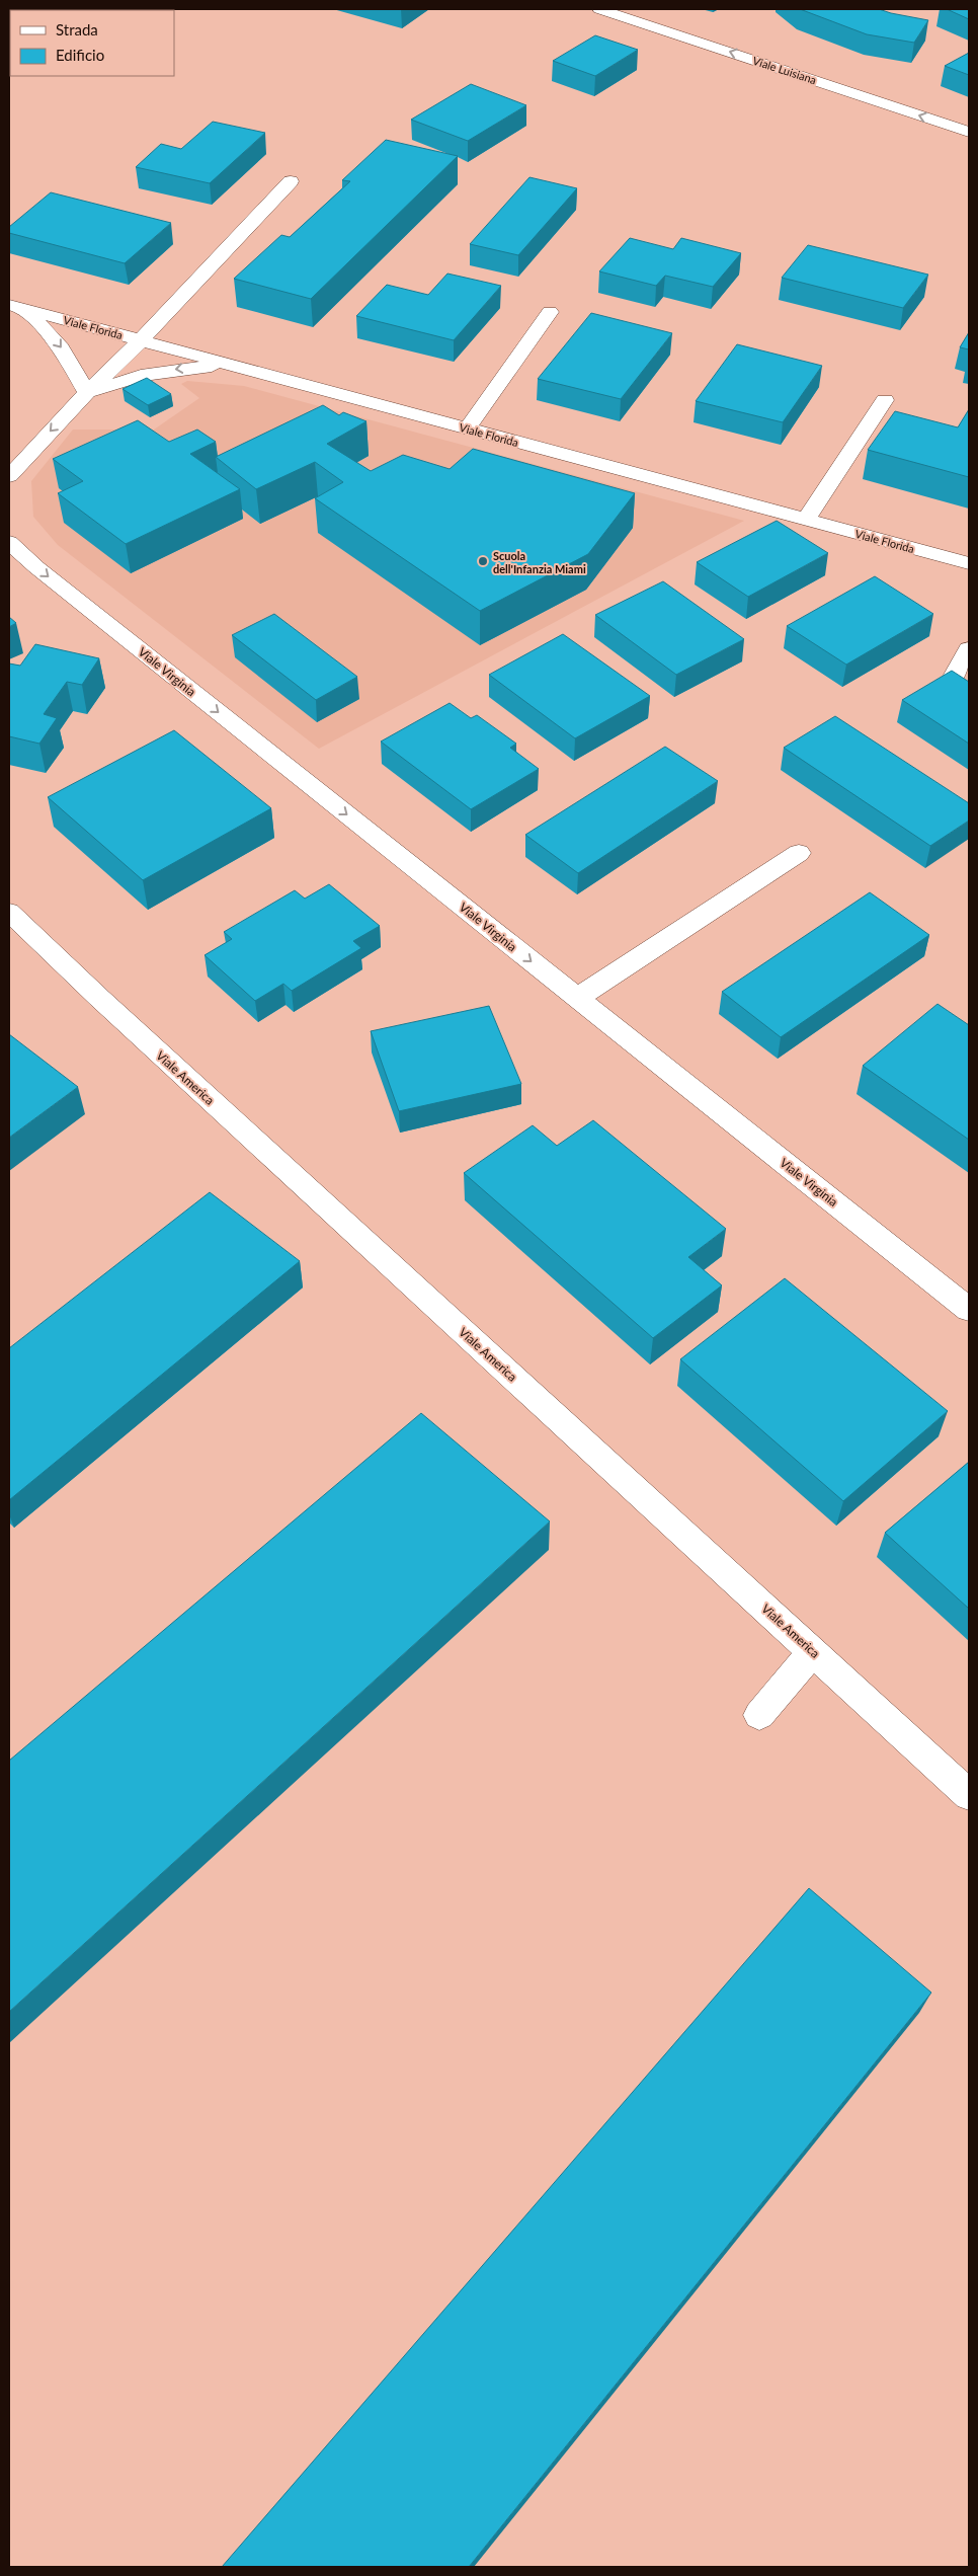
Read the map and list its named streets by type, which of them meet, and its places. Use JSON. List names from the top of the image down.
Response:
{
  "streets": {
    "street": [
      "Viale Luisiana",
      "Viale Florida",
      "Viale Virginia",
      "Viale America"
    ]
  },
  "one_way": ["Viale Luisiana", "Viale Virginia"],
  "places": ["Scuola dell'Infanzia Miami"],
  "legend": ["Strada", "Edificio"]
}
